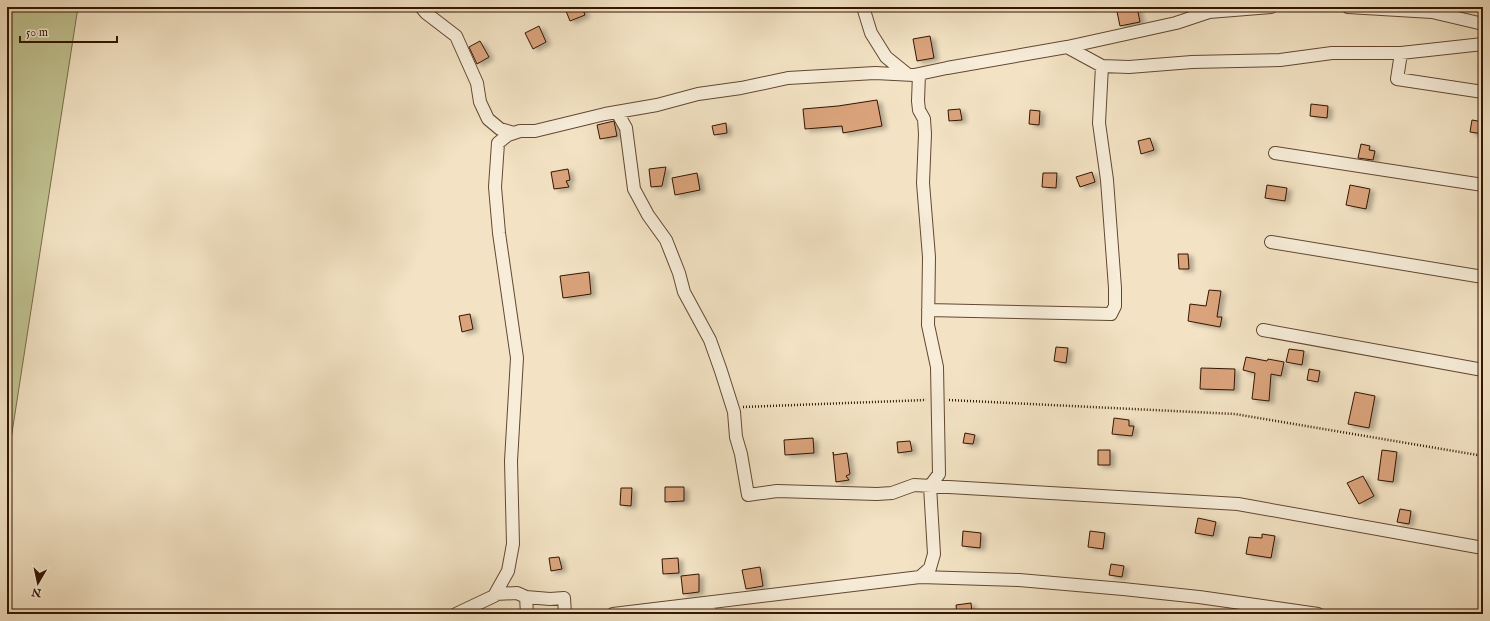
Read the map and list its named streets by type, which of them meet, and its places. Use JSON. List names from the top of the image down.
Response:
{
  "scale_bar": "50 m",
  "north": "bottom"
}
